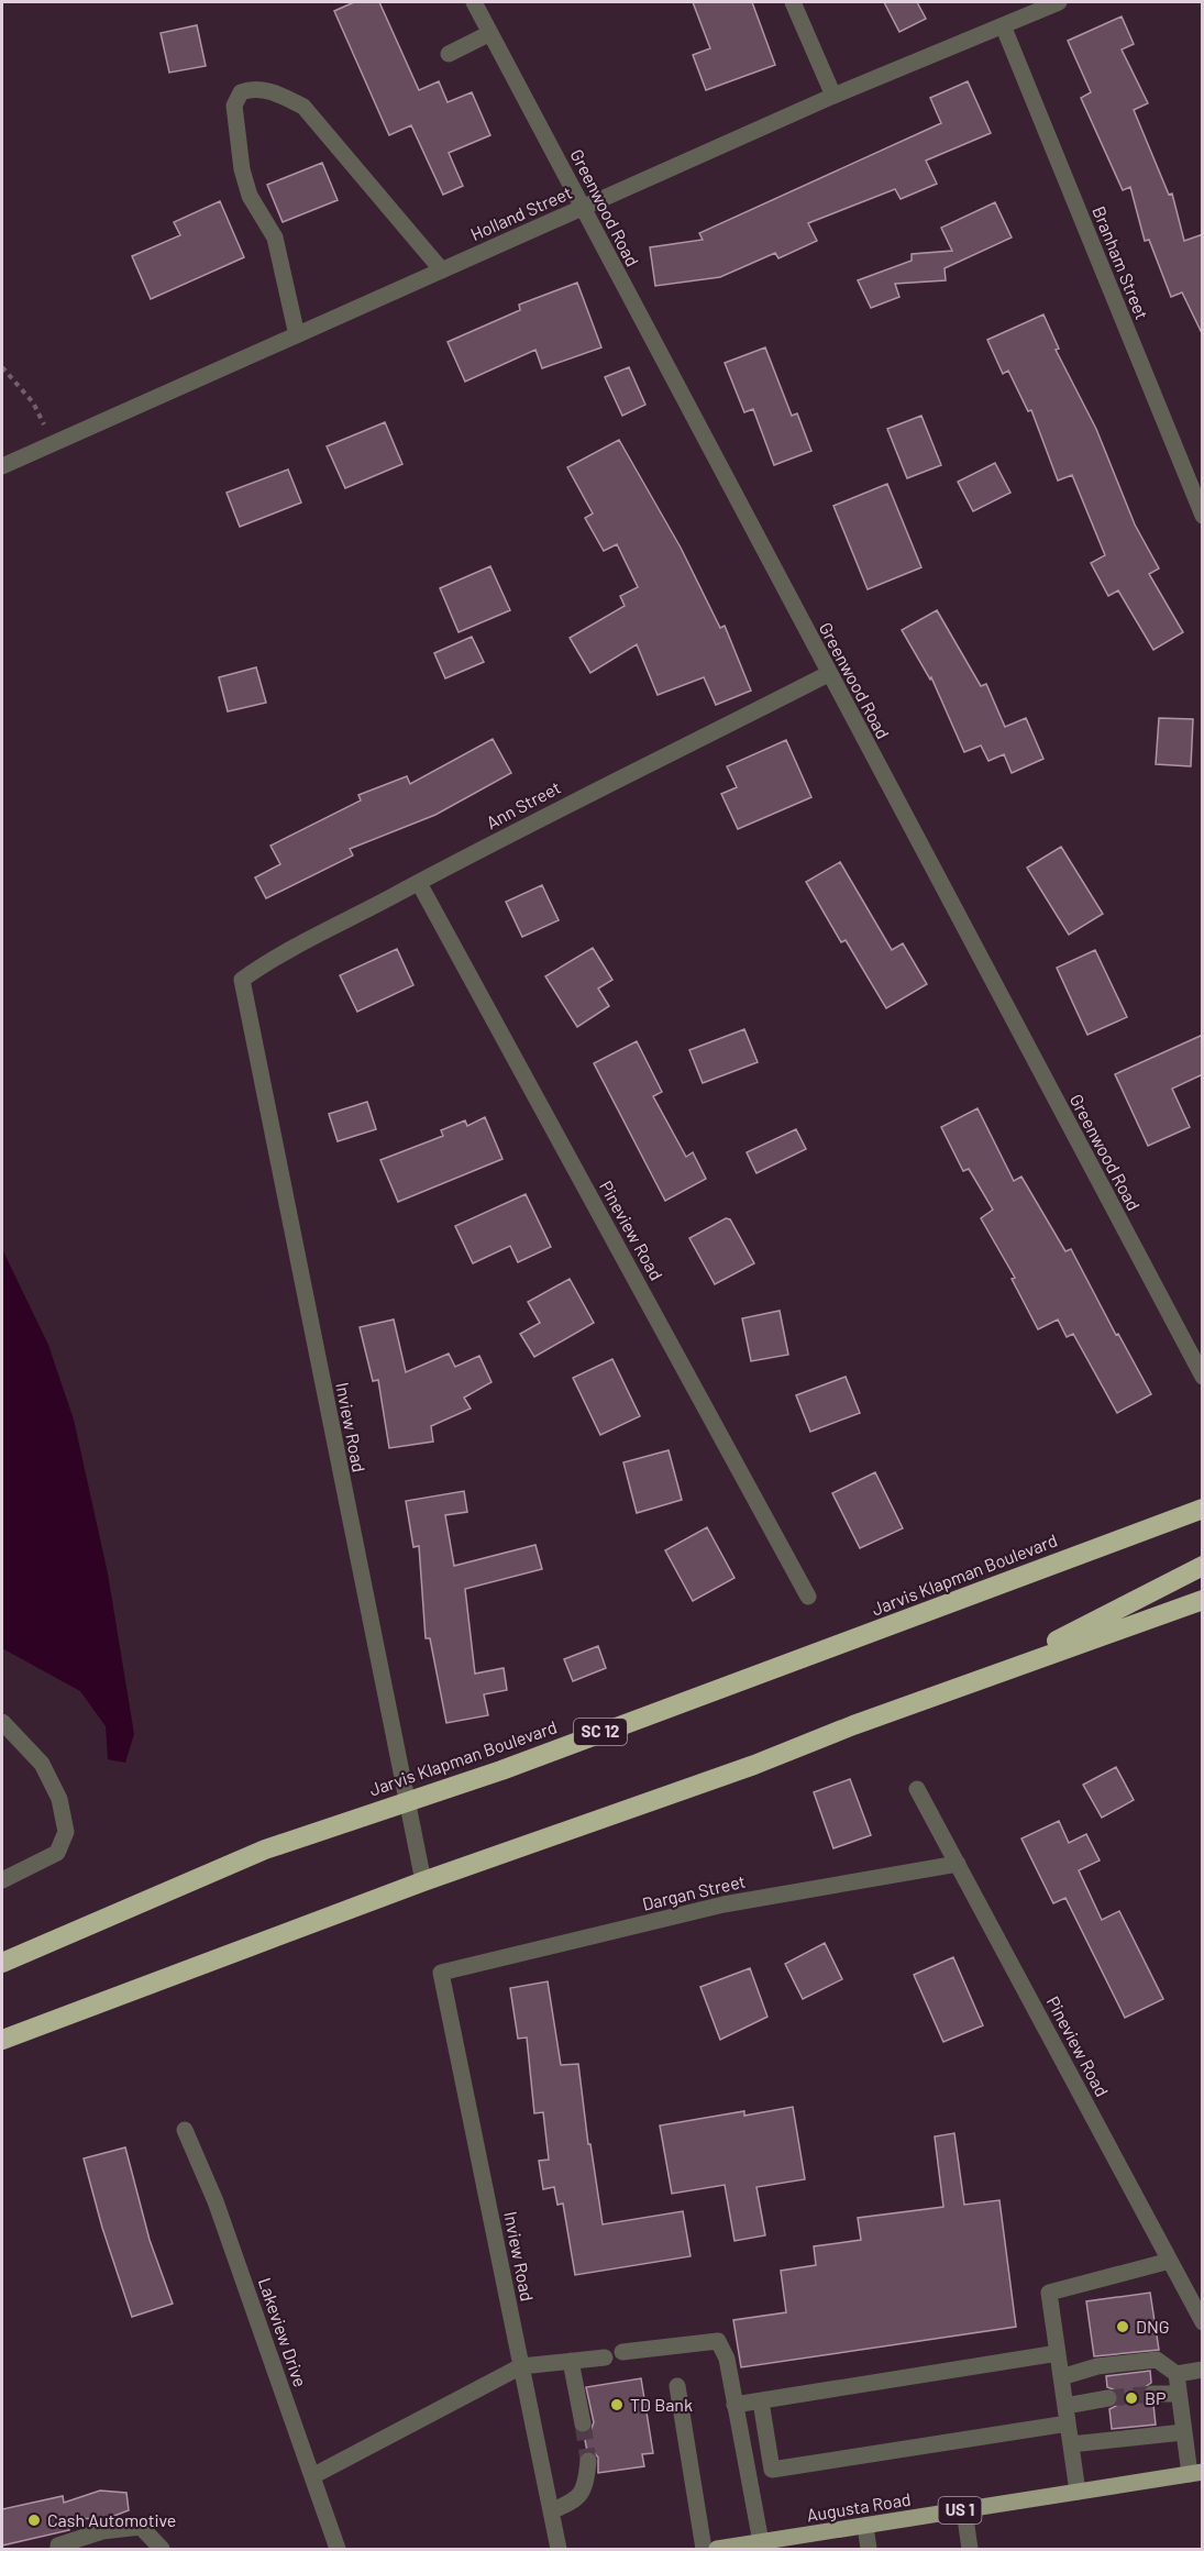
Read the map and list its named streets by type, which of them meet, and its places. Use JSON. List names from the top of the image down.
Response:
{
  "streets": {
    "highway": ["Jarvis Klapman Boulevard", "SC 12"],
    "main road": ["Augusta Road", "US 1"],
    "street": [
      "Greenwood Road",
      "Holland Street",
      "Branham Street",
      "Ann Street",
      "Pineview Road",
      "Inview Road",
      "Dargan Street",
      "Lakeview Drive"
    ]
  },
  "crossings": [
    ["Greenwood Road", "Holland Street"],
    ["Greenwood Road", "Ann Street"],
    ["Holland Street", "Branham Street"],
    ["Ann Street", "Pineview Road"],
    ["Ann Street", "Inview Road"],
    ["Pineview Road", "Dargan Street"],
    ["Inview Road", "Jarvis Klapman Boulevard"],
    ["Inview Road", "Dargan Street"]
  ],
  "places": [
    "DNG",
    "BP",
    "TD Bank",
    "Cash Automotive"
  ]
}
